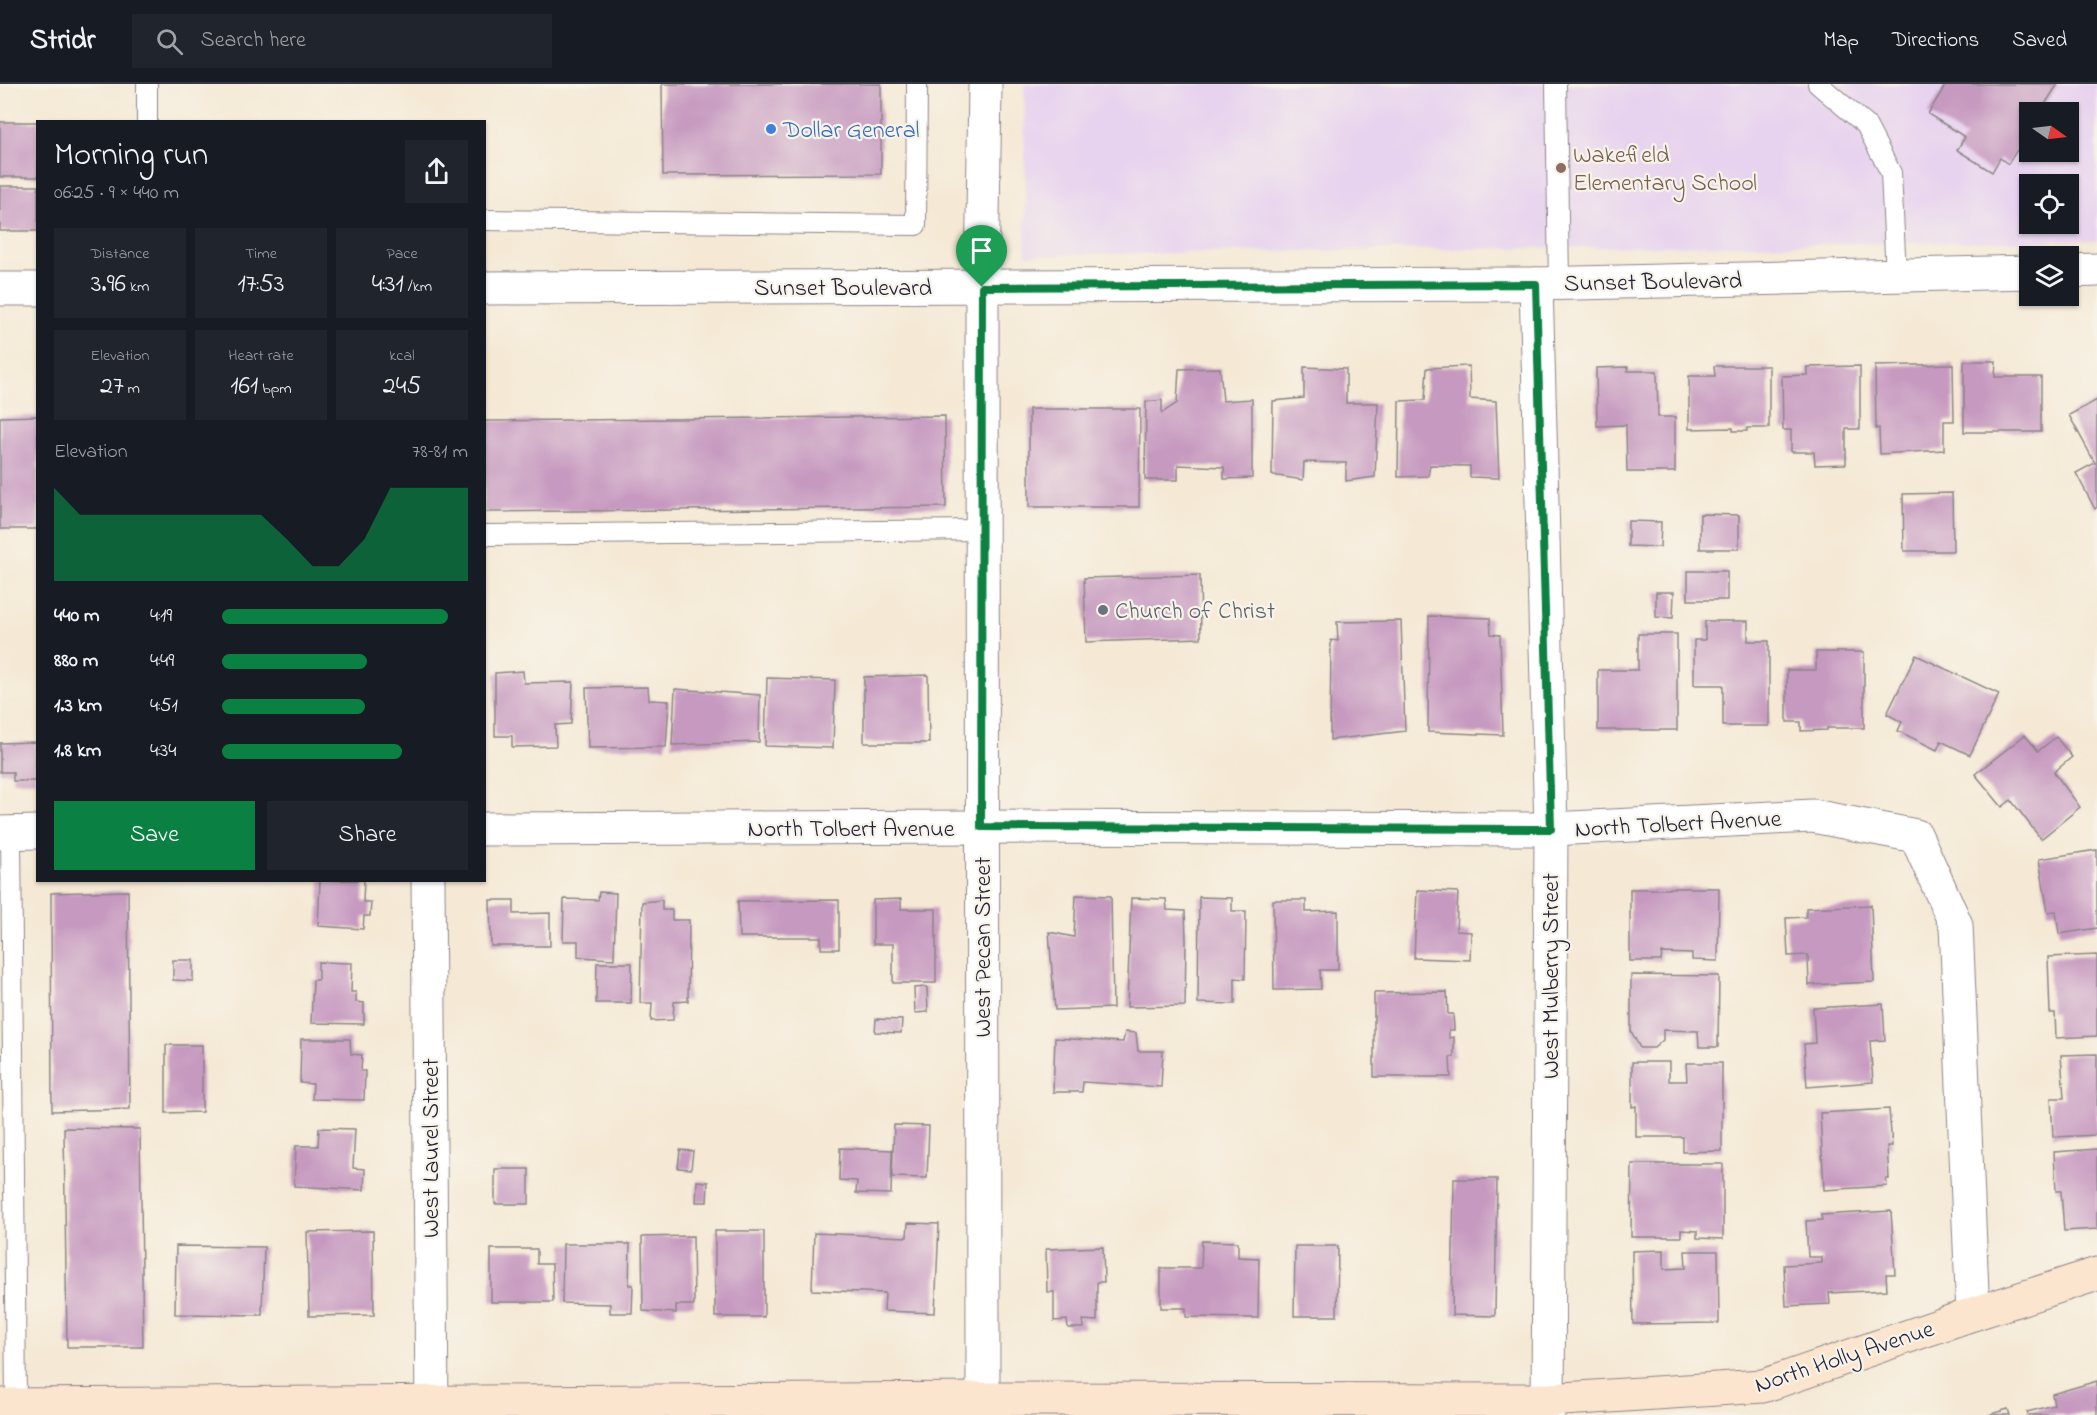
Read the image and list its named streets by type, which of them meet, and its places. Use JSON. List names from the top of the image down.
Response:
{
  "streets": {
    "street": [
      "Sunset Boulevard",
      "North Tolbert Avenue",
      "West Pecan Street",
      "West Mulberry Street",
      "West Laurel Street",
      "North Holly Avenue"
    ]
  },
  "crossings": [
    ["Sunset Boulevard", "West Pecan Street"],
    ["Sunset Boulevard", "West Mulberry Street"],
    ["North Tolbert Avenue", "West Pecan Street"],
    ["North Tolbert Avenue", "West Mulberry Street"],
    ["North Tolbert Avenue", "North Holly Avenue"],
    ["West Pecan Street", "North Holly Avenue"],
    ["West Mulberry Street", "North Holly Avenue"],
    ["West Laurel Street", "North Holly Avenue"]
  ],
  "places": ["Dollar General", "Wakefield Elementary School", "Church of Christ"],
  "north": "right",
  "page": {
    "header": "Stridr",
    "search": "Search here",
    "nav": ["Map", "Directions", "Saved"],
    "heading": ["Morning run", "06:25 · 9 × 440 m"],
    "stats": [
      ["Distance", "3.96 km"],
      ["Time", "17:53"],
      ["Pace", "4:31 /km"],
      ["Elevation", "27 m"],
      ["Heart rate", "161 bpm"],
      ["kcal", "245"]
    ],
    "chart": ["Elevation", "78–81 m"],
    "list": [
      {
        "name": "440 m",
        "note": "4:19"
      },
      {
        "name": "880 m",
        "note": "4:49"
      },
      {
        "name": "1.3 km",
        "note": "4:51"
      },
      {
        "name": "1.8 km",
        "note": "4:34"
      }
    ],
    "buttons": ["Save", "Share"]
  }
}
